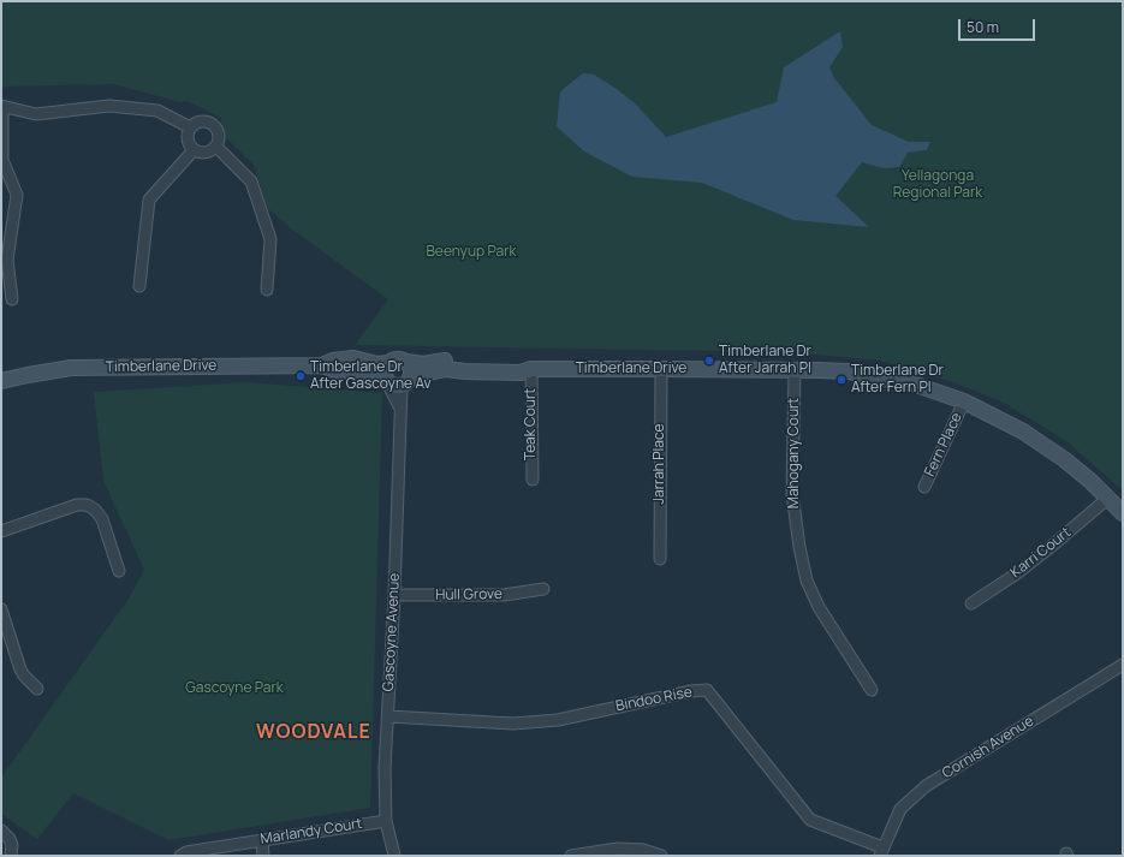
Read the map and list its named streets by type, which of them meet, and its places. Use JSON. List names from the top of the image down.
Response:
{
  "streets": {
    "street": [
      "Timberlane Drive",
      "Teak Court",
      "Fern Place",
      "Mahogany Court",
      "Jarrah Place",
      "Karri Court",
      "Hull Grove",
      "Gascoyne Avenue",
      "Bindoo Rise",
      "Cornish Avenue",
      "Marlandy Court"
    ]
  },
  "crossings": [
    ["Timberlane Drive", "Teak Court"],
    ["Timberlane Drive", "Fern Place"],
    ["Timberlane Drive", "Mahogany Court"],
    ["Timberlane Drive", "Jarrah Place"],
    ["Timberlane Drive", "Karri Court"],
    ["Timberlane Drive", "Gascoyne Avenue"],
    ["Hull Grove", "Gascoyne Avenue"],
    ["Gascoyne Avenue", "Bindoo Rise"],
    ["Gascoyne Avenue", "Marlandy Court"],
    ["Bindoo Rise", "Cornish Avenue"]
  ],
  "districts": ["WOODVALE"],
  "parks": ["Yellagonga Regional Park", "Beenyup Park", "Gascoyne Park"],
  "places": ["Timberlane Dr After Jarrah Pl", "Timberlane Dr After Gascoyne Av", "Timberlane Dr After Fern Pl"],
  "scale_bar": "50 m"
}
